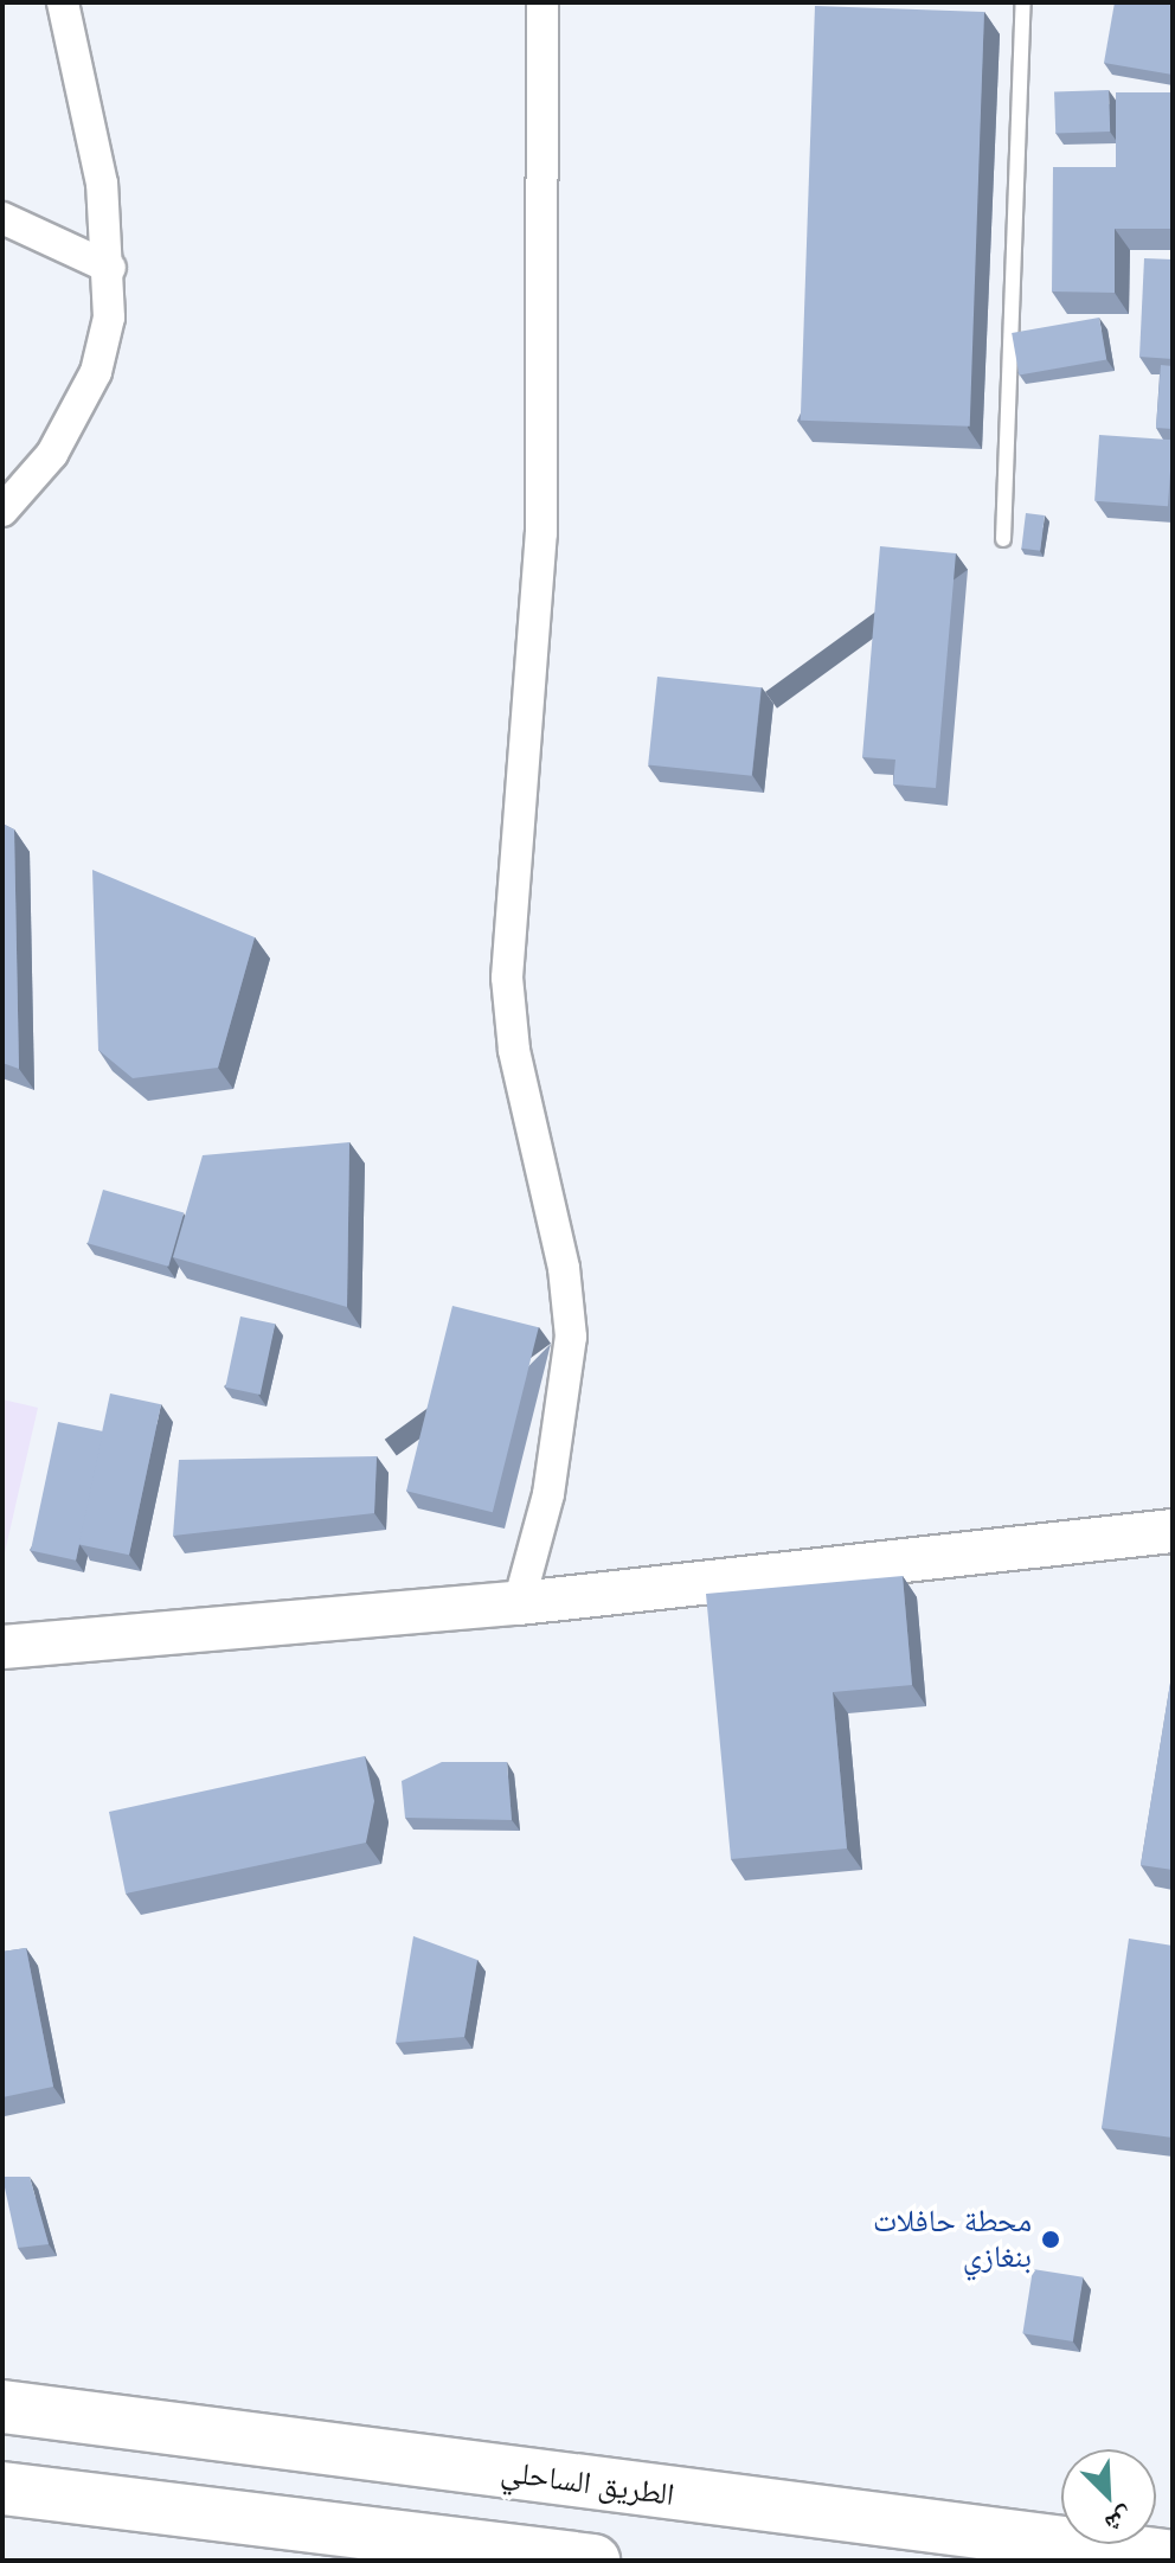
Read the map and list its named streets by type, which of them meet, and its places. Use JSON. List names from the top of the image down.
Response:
{
  "streets": {
    "highway": ["الطريق الساحلي"]
  },
  "places": ["محطة حافلات بنغازي"],
  "north": "bottom right"
}
